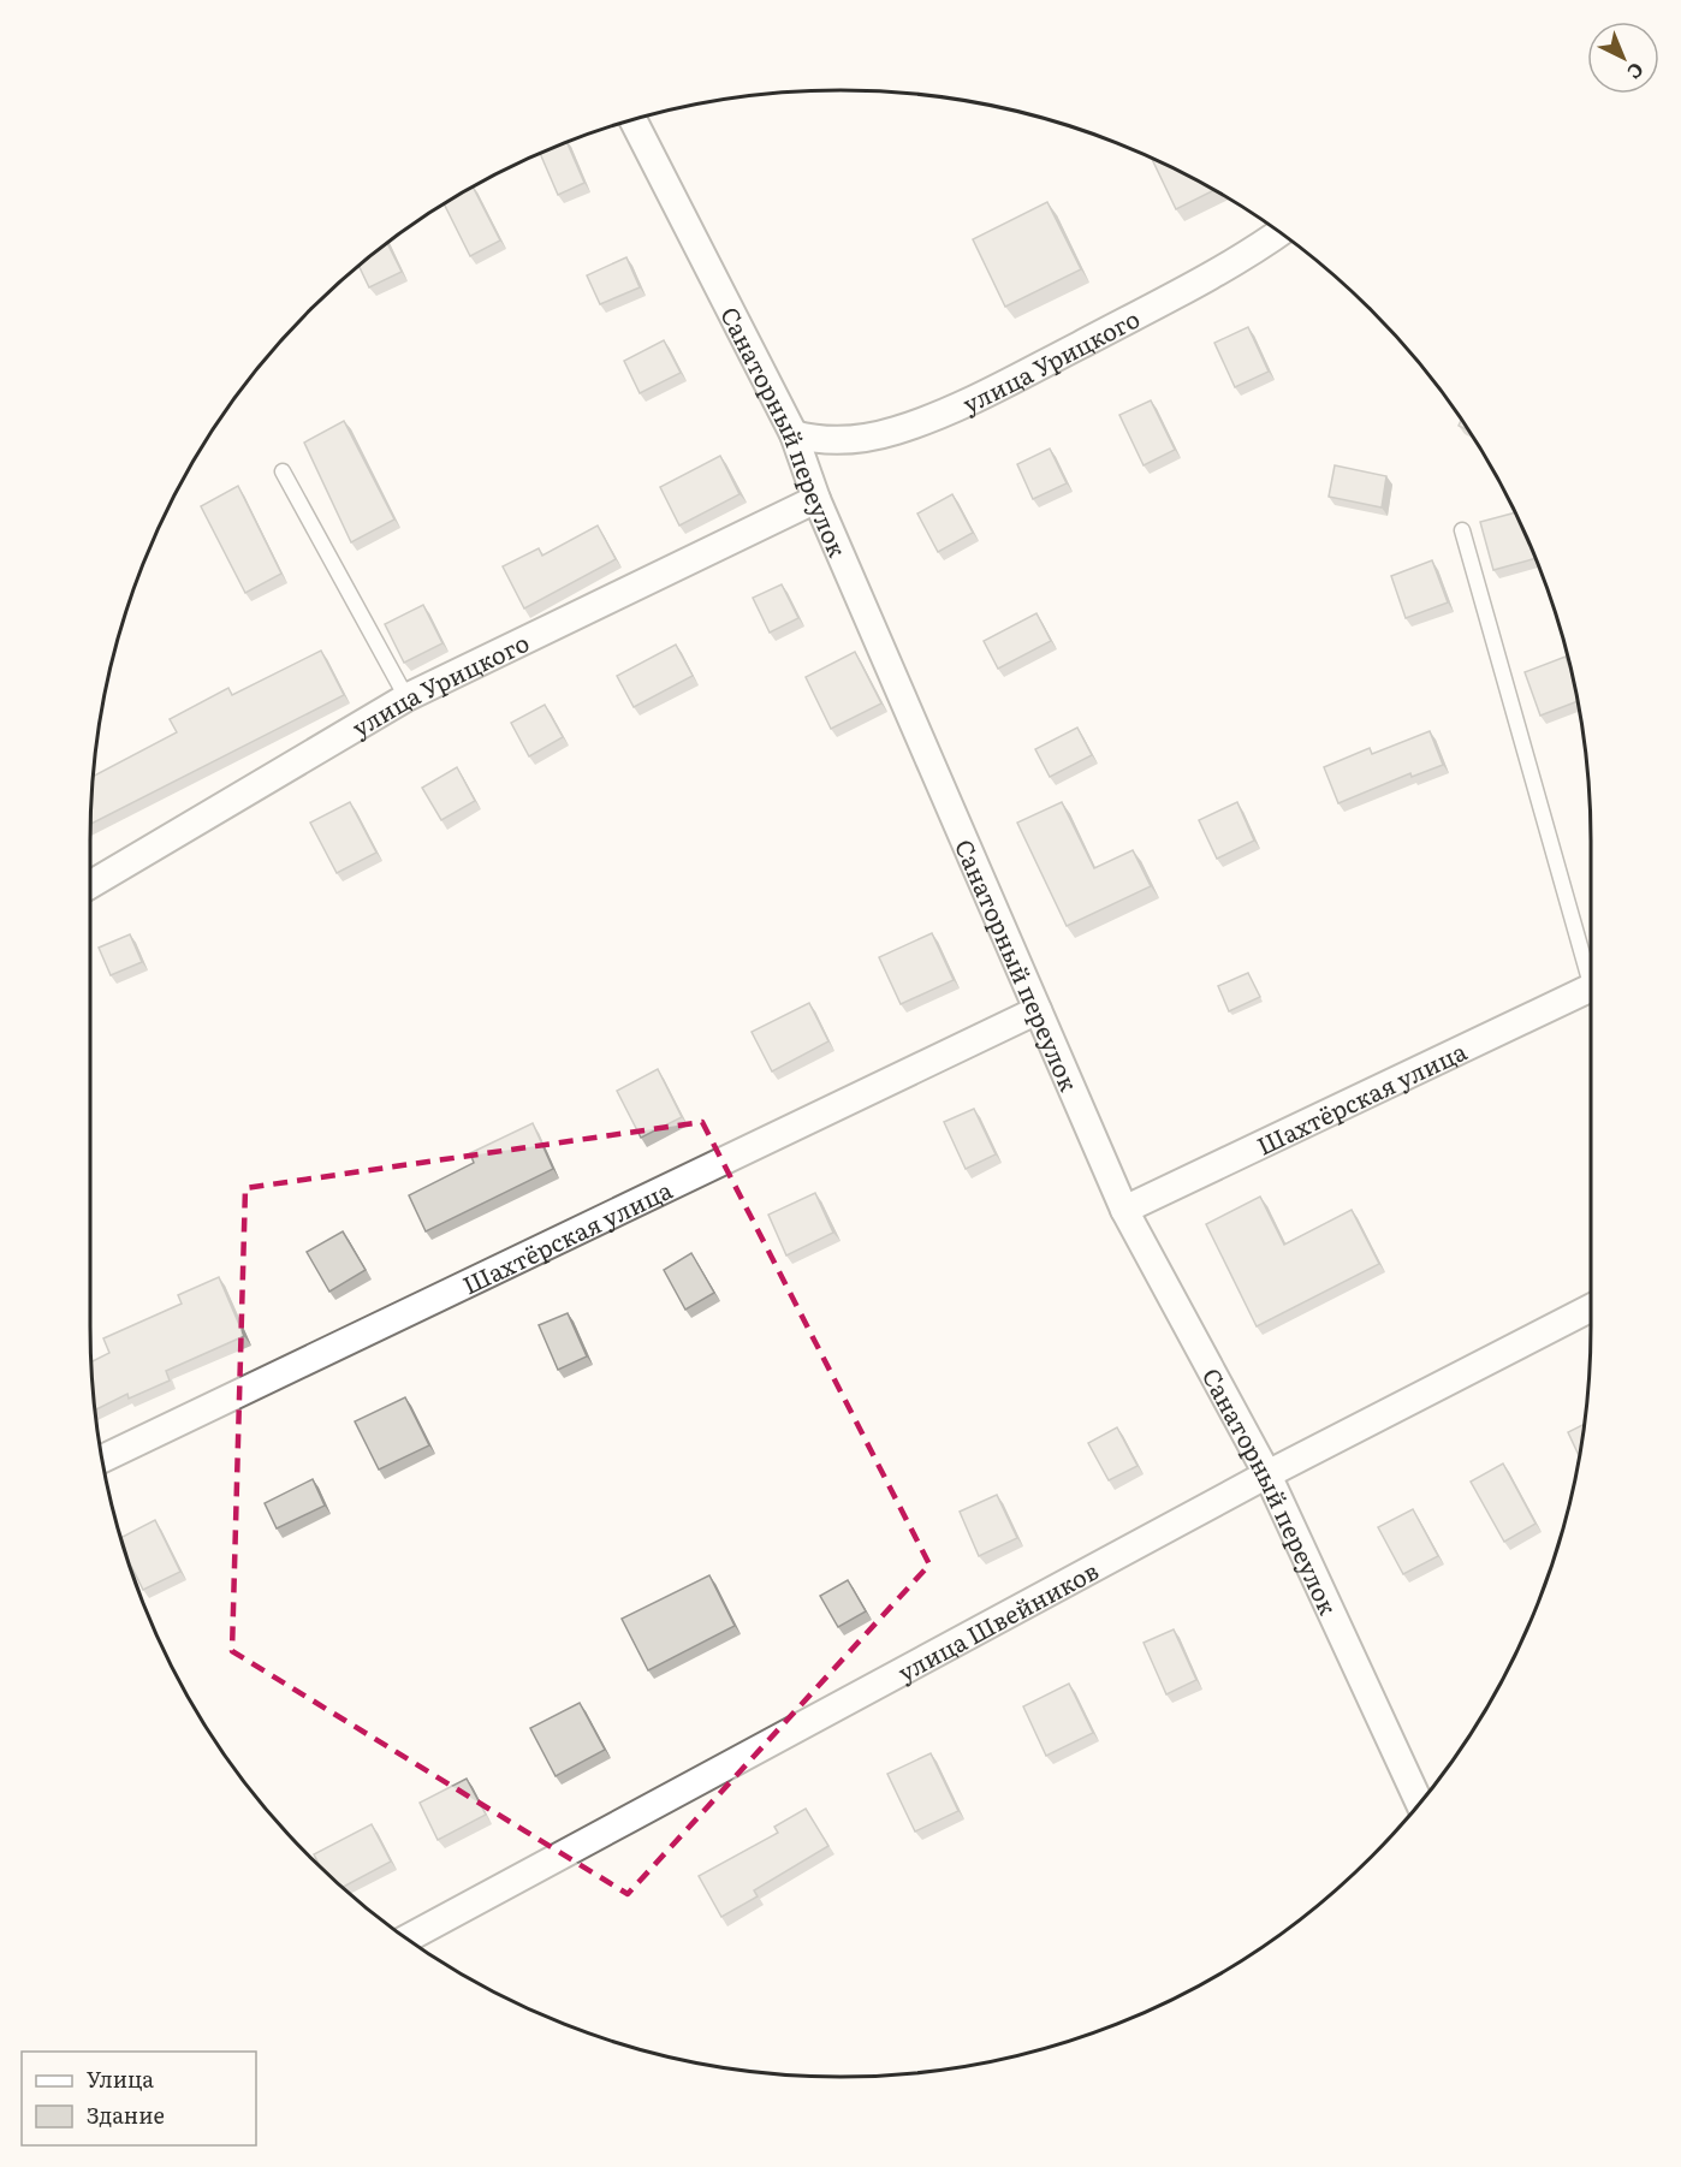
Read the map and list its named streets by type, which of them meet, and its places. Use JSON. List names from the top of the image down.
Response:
{
  "streets": {
    "street": [
      "улица Урицкого",
      "Санаторный переулок",
      "Шахтёрская улица",
      "улица Швейников"
    ]
  },
  "crossings": [
    ["улица Урицкого", "Санаторный переулок"],
    ["Санаторный переулок", "Шахтёрская улица"],
    ["Санаторный переулок", "улица Швейников"]
  ],
  "legend": ["Улица", "Здание"],
  "north": "bottom right"
}
